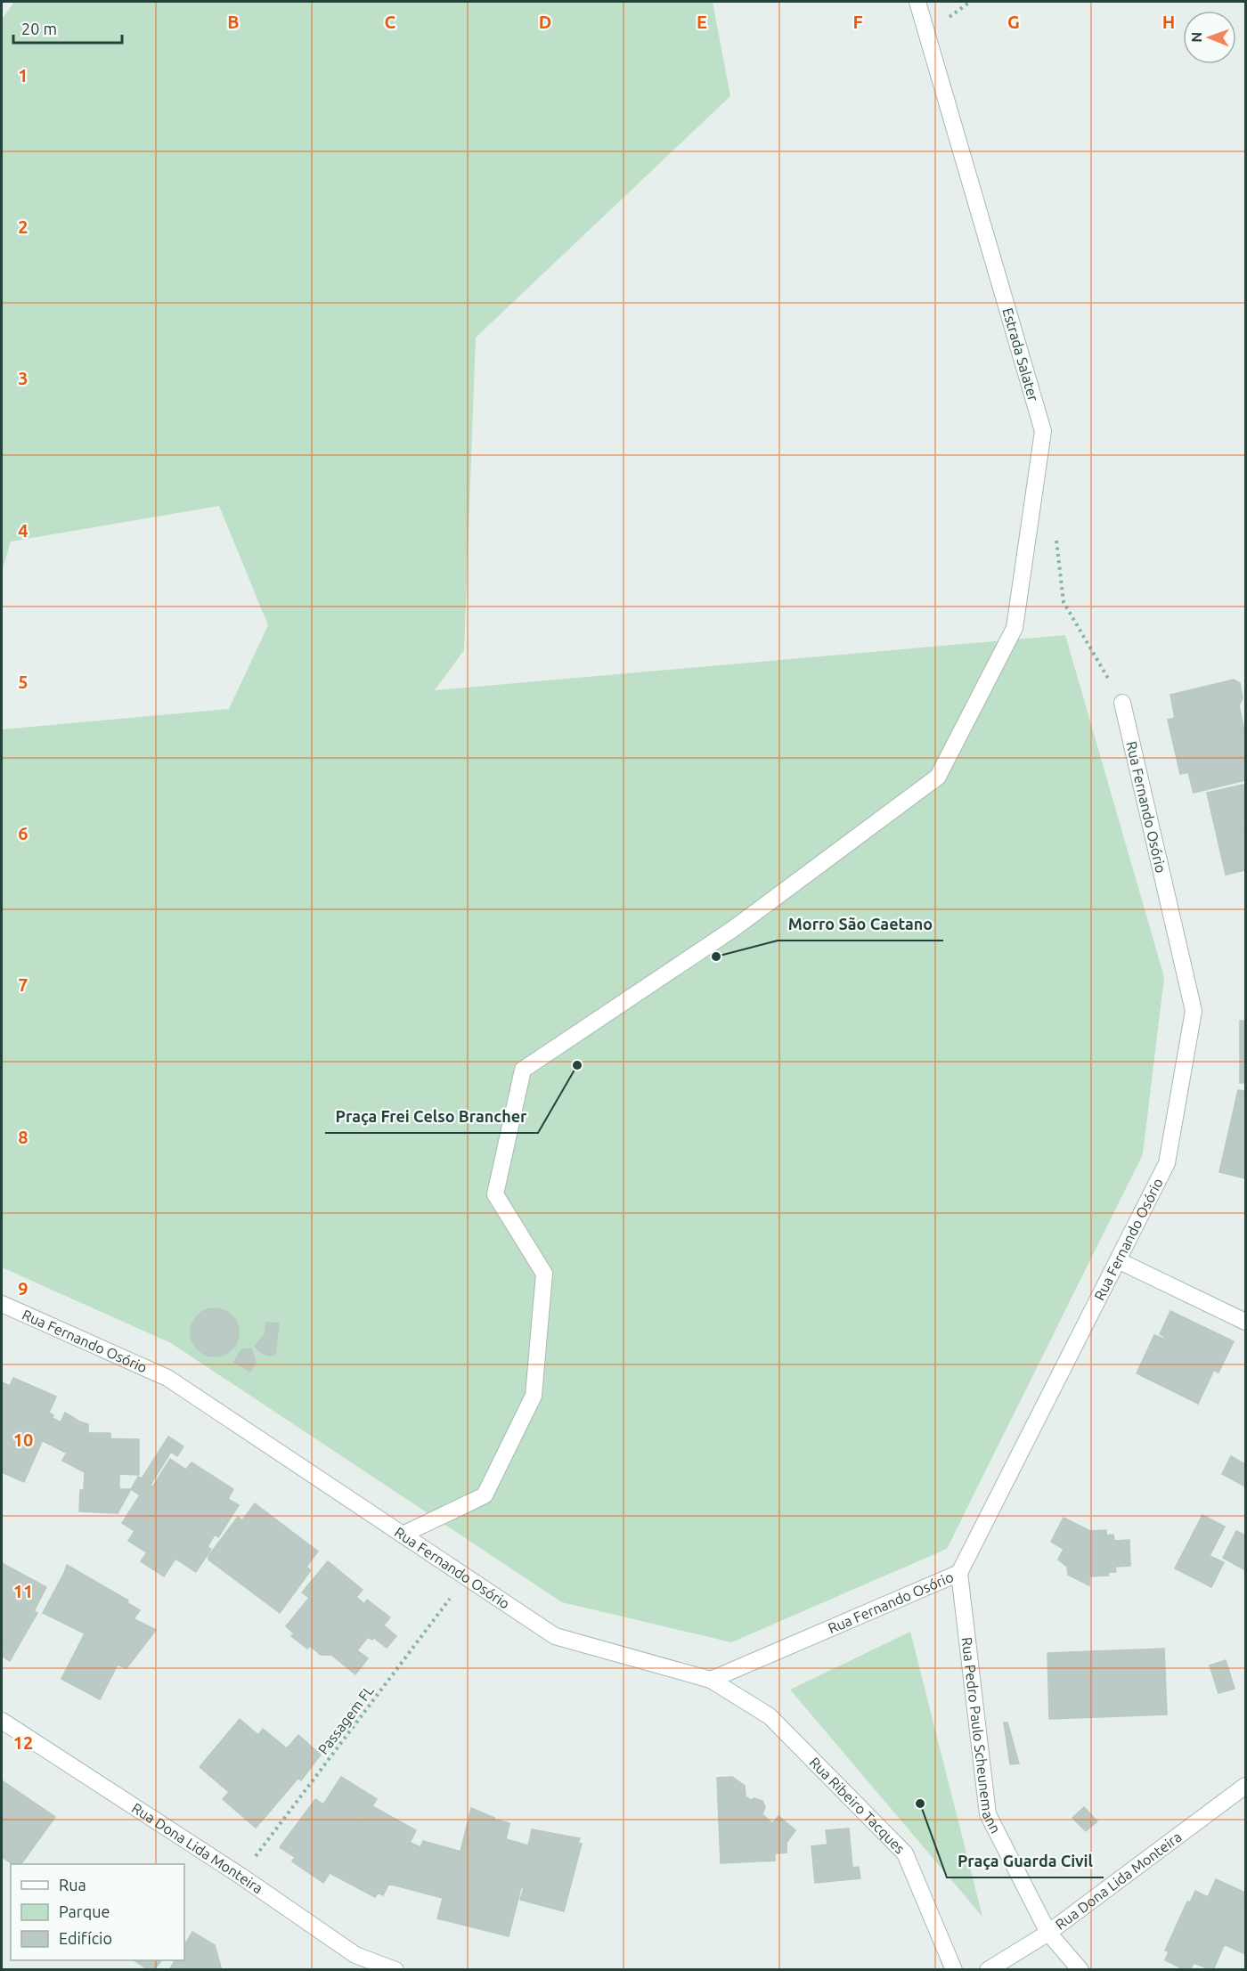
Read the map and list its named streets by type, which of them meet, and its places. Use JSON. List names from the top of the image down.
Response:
{
  "streets": {
    "street": [
      "Estrada Salater",
      "Rua Fernando Osório",
      "Rua Pedro Paulo Scheunemann",
      "Rua Ribeiro Tacques",
      "Rua Dona Lida Monteira"
    ],
    "path": ["Passagem FL"]
  },
  "crossings": [
    ["Estrada Salater", "Rua Fernando Osório"],
    ["Rua Fernando Osório", "Passagem FL"],
    ["Rua Fernando Osório", "Rua Pedro Paulo Scheunemann"],
    ["Rua Fernando Osório", "Rua Ribeiro Tacques"],
    ["Passagem FL", "Rua Dona Lida Monteira"],
    ["Rua Pedro Paulo Scheunemann", "Rua Dona Lida Monteira"]
  ],
  "places": ["Morro São Caetano", "Praça Frei Celso Brancher", "Praça Guarda Civil"],
  "legend": ["Rua", "Parque", "Edifício"],
  "scale_bar": "20 m",
  "north": "left",
  "grid": {
    "columns": [
      "B",
      "C",
      "D",
      "E",
      "F",
      "G",
      "H"
    ],
    "rows": [
      "1",
      "2",
      "3",
      "4",
      "5",
      "6",
      "7",
      "8",
      "9",
      "10",
      "11",
      "12"
    ]
  }
}
